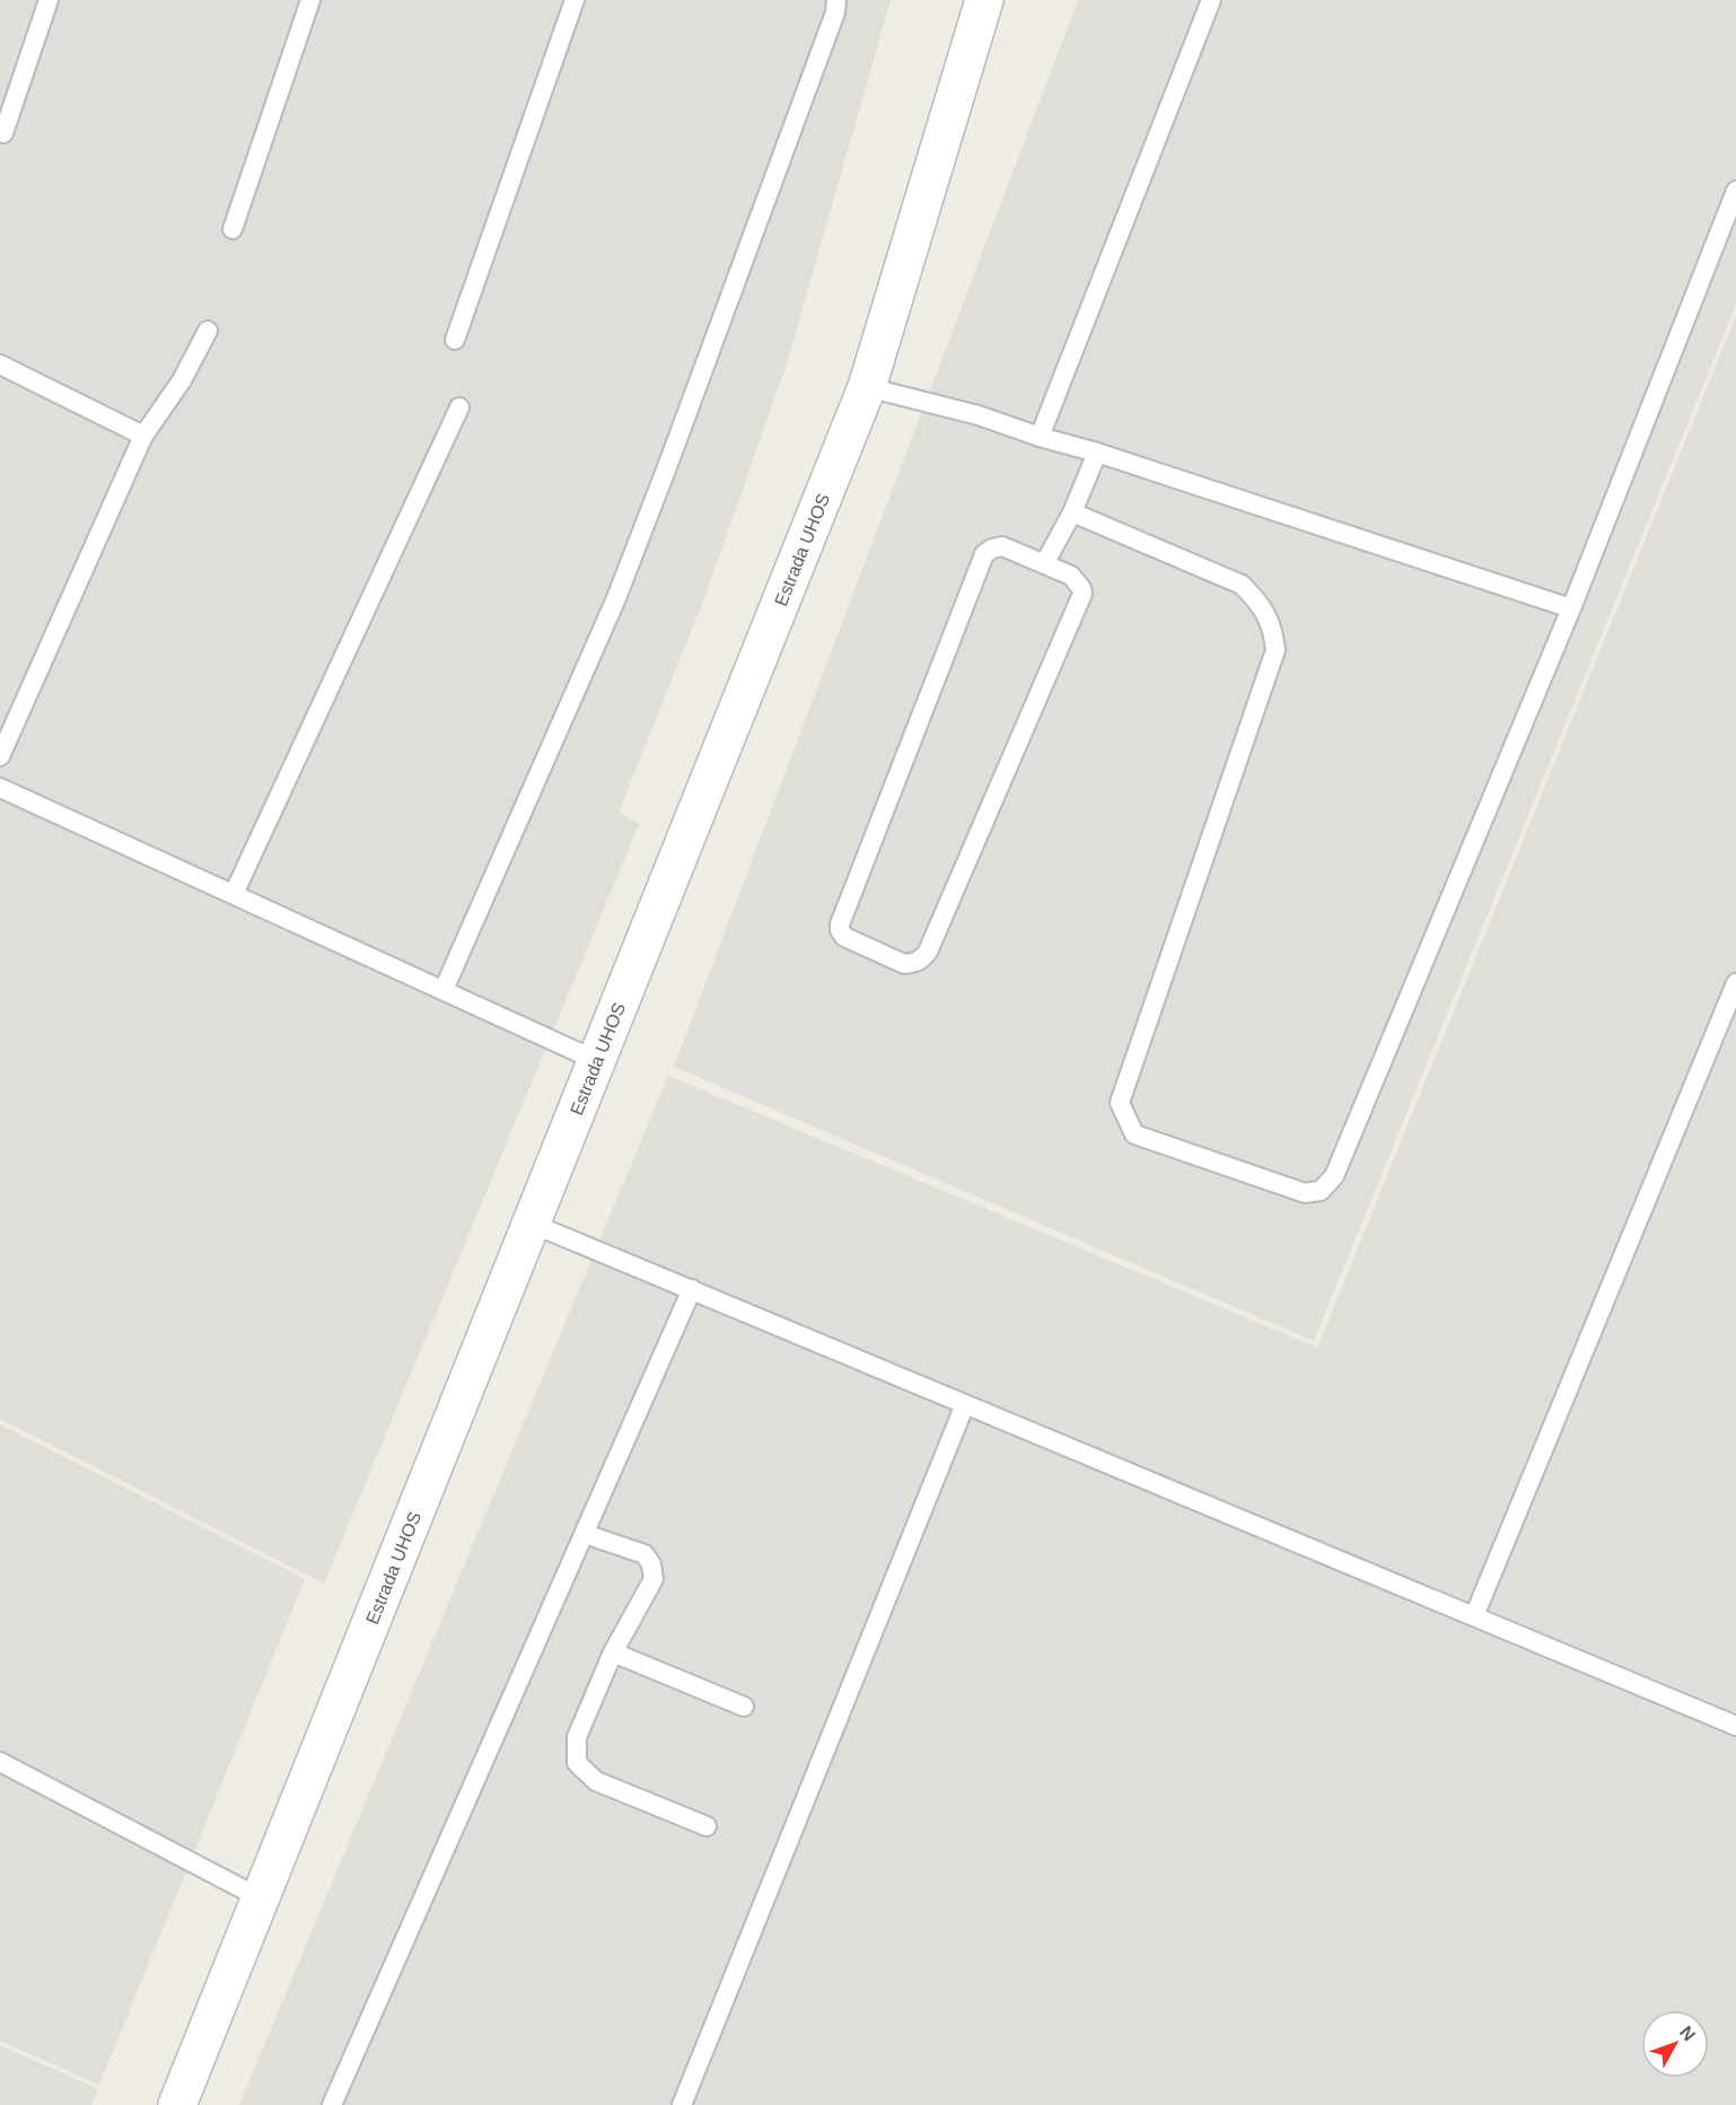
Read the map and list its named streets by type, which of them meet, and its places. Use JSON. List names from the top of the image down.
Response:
{
  "streets": {
    "street": ["Estrada UHOS"]
  },
  "north": "top right"
}
